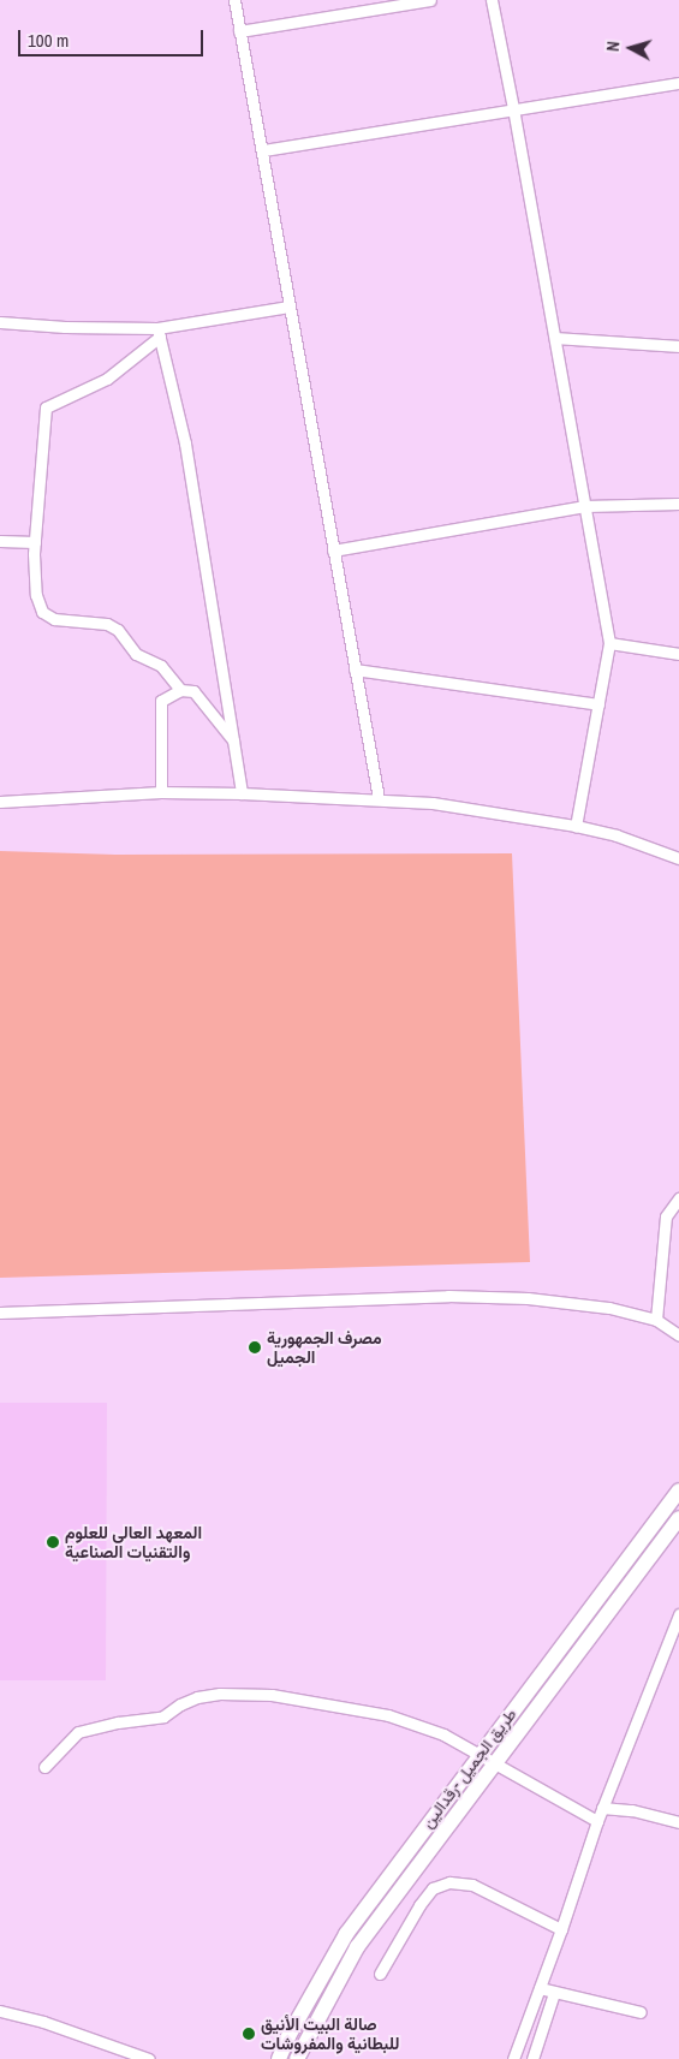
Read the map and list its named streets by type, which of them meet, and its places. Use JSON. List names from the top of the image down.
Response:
{
  "streets": {
    "main road": ["طريق الجميل -رقدالين"]
  },
  "places": ["مصرف الجمهورية الجميل", "المعهد العالي للعلوم والتقنيات الصناعية", "صالة البيت الأنيق للبطانية والمفروشات"],
  "scale_bar": "100 m",
  "north": "left"
}
